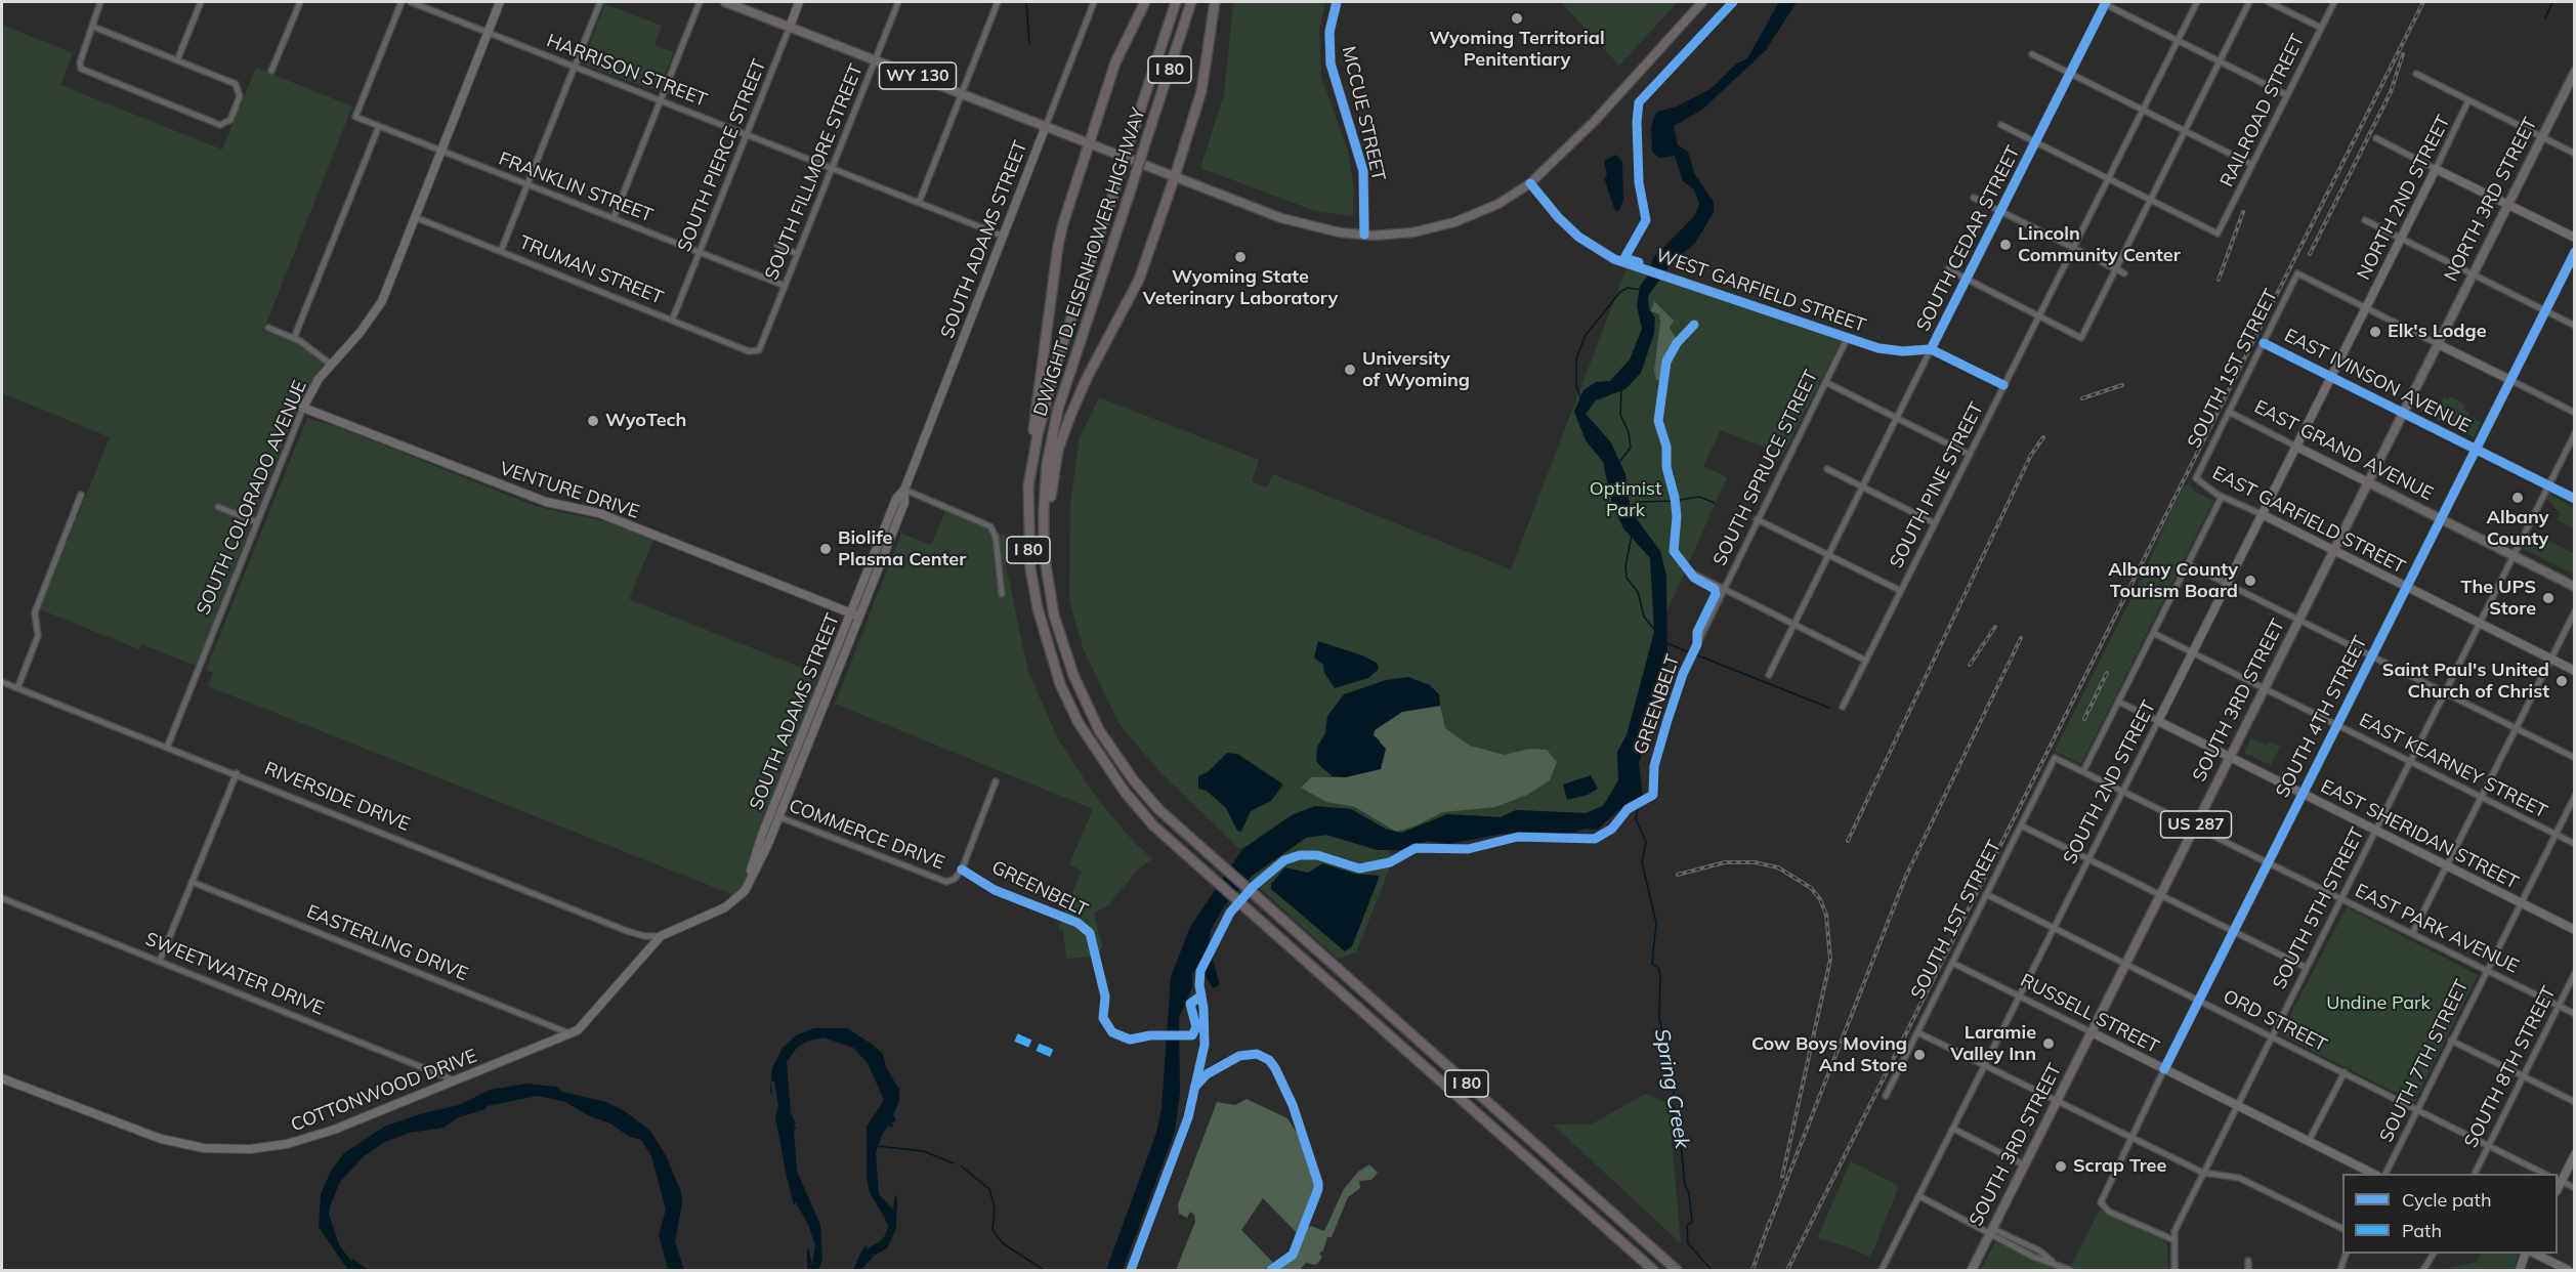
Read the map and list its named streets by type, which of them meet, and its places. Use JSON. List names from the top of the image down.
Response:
{
  "streets": {
    "highway": ["I 80", "DWIGHT D. EISENHOWER HIGHWAY"],
    "main road": [
      "WY 130",
      "NORTH 3RD STREET",
      "EAST GRAND AVENUE",
      "SOUTH 3RD STREET",
      "US 287"
    ],
    "street": [
      "HARRISON STREET",
      "RAILROAD STREET",
      "MCCUE STREET",
      "SOUTH PIERCE STREET",
      "SOUTH FILLMORE STREET",
      "FRANKLIN STREET",
      "NORTH 2ND STREET",
      "SOUTH CEDAR STREET",
      "SOUTH ADAMS STREET",
      "TRUMAN STREET",
      "WEST GARFIELD STREET",
      "SOUTH 1ST STREET",
      "EAST IVINSON AVENUE",
      "SOUTH SPRUCE STREET",
      "SOUTH PINE STREET",
      "VENTURE DRIVE",
      "SOUTH COLORADO AVENUE",
      "EAST GARFIELD STREET",
      "SOUTH 4TH STREET",
      "EAST KEARNEY STREET",
      "SOUTH 2ND STREET",
      "RIVERSIDE DRIVE",
      "COMMERCE DRIVE",
      "EAST SHERIDAN STREET",
      "SOUTH 5TH STREET",
      "EAST PARK AVENUE",
      "EASTERLING DRIVE",
      "SWEETWATER DRIVE",
      "RUSSELL STREET",
      "ORD STREET",
      "SOUTH 7TH STREET",
      "SOUTH 8TH STREET",
      "COTTONWOOD DRIVE"
    ],
    "cycle path": ["GREENBELT"]
  },
  "crossings": [
    ["HARRISON STREET", "SOUTH PIERCE STREET"],
    ["HARRISON STREET", "SOUTH FILLMORE STREET"],
    ["HARRISON STREET", "SOUTH ADAMS STREET"],
    ["HARRISON STREET", "SOUTH COLORADO AVENUE"],
    ["WY 130", "MCCUE STREET"],
    ["WY 130", "SOUTH PIERCE STREET"],
    ["WY 130", "SOUTH FILLMORE STREET"],
    ["WY 130", "SOUTH ADAMS STREET"],
    ["WY 130", "WEST GARFIELD STREET"],
    ["SOUTH PIERCE STREET", "FRANKLIN STREET"],
    ["SOUTH PIERCE STREET", "TRUMAN STREET"],
    ["SOUTH FILLMORE STREET", "FRANKLIN STREET"],
    ["SOUTH FILLMORE STREET", "TRUMAN STREET"],
    ["FRANKLIN STREET", "SOUTH COLORADO AVENUE"],
    ["NORTH 2ND STREET", "SOUTH 1ST STREET"],
    ["NORTH 2ND STREET", "SOUTH 2ND STREET"],
    ["NORTH 3RD STREET", "SOUTH 3RD STREET"],
    ["SOUTH CEDAR STREET", "WEST GARFIELD STREET"],
    ["SOUTH ADAMS STREET", "VENTURE DRIVE"],
    ["SOUTH ADAMS STREET", "COMMERCE DRIVE"],
    ["SOUTH ADAMS STREET", "COTTONWOOD DRIVE"],
    ["TRUMAN STREET", "SOUTH COLORADO AVENUE"],
    ["WEST GARFIELD STREET", "SOUTH SPRUCE STREET"],
    ["WEST GARFIELD STREET", "SOUTH PINE STREET"],
    ["SOUTH 1ST STREET", "EAST IVINSON AVENUE"],
    ["SOUTH 1ST STREET", "EAST GRAND AVENUE"],
    ["SOUTH 1ST STREET", "EAST GARFIELD STREET"],
    ["SOUTH 1ST STREET", "SOUTH 2ND STREET"],
    ["SOUTH 1ST STREET", "EAST PARK AVENUE"],
    ["SOUTH 1ST STREET", "RUSSELL STREET"],
    ["SOUTH 1ST STREET", "ORD STREET"],
    ["EAST IVINSON AVENUE", "SOUTH 3RD STREET"],
    ["EAST IVINSON AVENUE", "SOUTH 4TH STREET"],
    ["EAST IVINSON AVENUE", "SOUTH 2ND STREET"],
    ["EAST IVINSON AVENUE", "SOUTH 5TH STREET"],
    ["EAST GRAND AVENUE", "SOUTH 3RD STREET"],
    ["EAST GRAND AVENUE", "SOUTH 4TH STREET"],
    ["EAST GRAND AVENUE", "SOUTH 2ND STREET"],
    ["EAST GRAND AVENUE", "SOUTH 5TH STREET"],
    ["VENTURE DRIVE", "SOUTH COLORADO AVENUE"],
    ["SOUTH COLORADO AVENUE", "RIVERSIDE DRIVE"],
    ["EAST GARFIELD STREET", "SOUTH 3RD STREET"],
    ["EAST GARFIELD STREET", "SOUTH 4TH STREET"],
    ["EAST GARFIELD STREET", "SOUTH 2ND STREET"],
    ["EAST GARFIELD STREET", "SOUTH 5TH STREET"],
    ["SOUTH 3RD STREET", "EAST KEARNEY STREET"],
    ["SOUTH 3RD STREET", "EAST SHERIDAN STREET"],
    ["SOUTH 3RD STREET", "EAST PARK AVENUE"],
    ["SOUTH 3RD STREET", "RUSSELL STREET"],
    ["SOUTH 3RD STREET", "ORD STREET"],
    ["SOUTH 4TH STREET", "EAST KEARNEY STREET"],
    ["SOUTH 4TH STREET", "EAST SHERIDAN STREET"],
    ["SOUTH 4TH STREET", "SOUTH 5TH STREET"],
    ["SOUTH 4TH STREET", "EAST PARK AVENUE"],
    ["SOUTH 4TH STREET", "RUSSELL STREET"],
    ["SOUTH 4TH STREET", "ORD STREET"],
    ["EAST KEARNEY STREET", "SOUTH 2ND STREET"],
    ["EAST KEARNEY STREET", "SOUTH 5TH STREET"],
    ["EAST KEARNEY STREET", "SOUTH 7TH STREET"],
    ["SOUTH 2ND STREET", "EAST SHERIDAN STREET"],
    ["SOUTH 2ND STREET", "EAST PARK AVENUE"],
    ["SOUTH 2ND STREET", "RUSSELL STREET"],
    ["SOUTH 2ND STREET", "ORD STREET"],
    ["RIVERSIDE DRIVE", "COTTONWOOD DRIVE"],
    ["EAST SHERIDAN STREET", "SOUTH 5TH STREET"],
    ["EAST SHERIDAN STREET", "SOUTH 7TH STREET"],
    ["SOUTH 5TH STREET", "EAST PARK AVENUE"],
    ["SOUTH 5TH STREET", "RUSSELL STREET"],
    ["SOUTH 5TH STREET", "ORD STREET"],
    ["EAST PARK AVENUE", "SOUTH 7TH STREET"],
    ["EAST PARK AVENUE", "SOUTH 8TH STREET"],
    ["EASTERLING DRIVE", "COTTONWOOD DRIVE"],
    ["SWEETWATER DRIVE", "COTTONWOOD DRIVE"],
    ["ORD STREET", "SOUTH 7TH STREET"],
    ["ORD STREET", "SOUTH 8TH STREET"]
  ],
  "water": ["Spring Creek"],
  "parks": ["Optimist Park", "Undine Park"],
  "places": [
    "Wyoming Territorial Penitentiary",
    "Lincoln Community Center",
    "Wyoming State Veterinary Laboratory",
    "Elk's Lodge",
    "University of Wyoming",
    "WyoTech",
    "Albany County",
    "Biolife Plasma Center",
    "Albany County Tourism Board",
    "The UPS Store",
    "Saint Paul's United Church of Christ",
    "Laramie Valley Inn",
    "Cow Boys Moving And Store",
    "Scrap Tree"
  ],
  "legend": ["Cycle path", "Path"]
}
